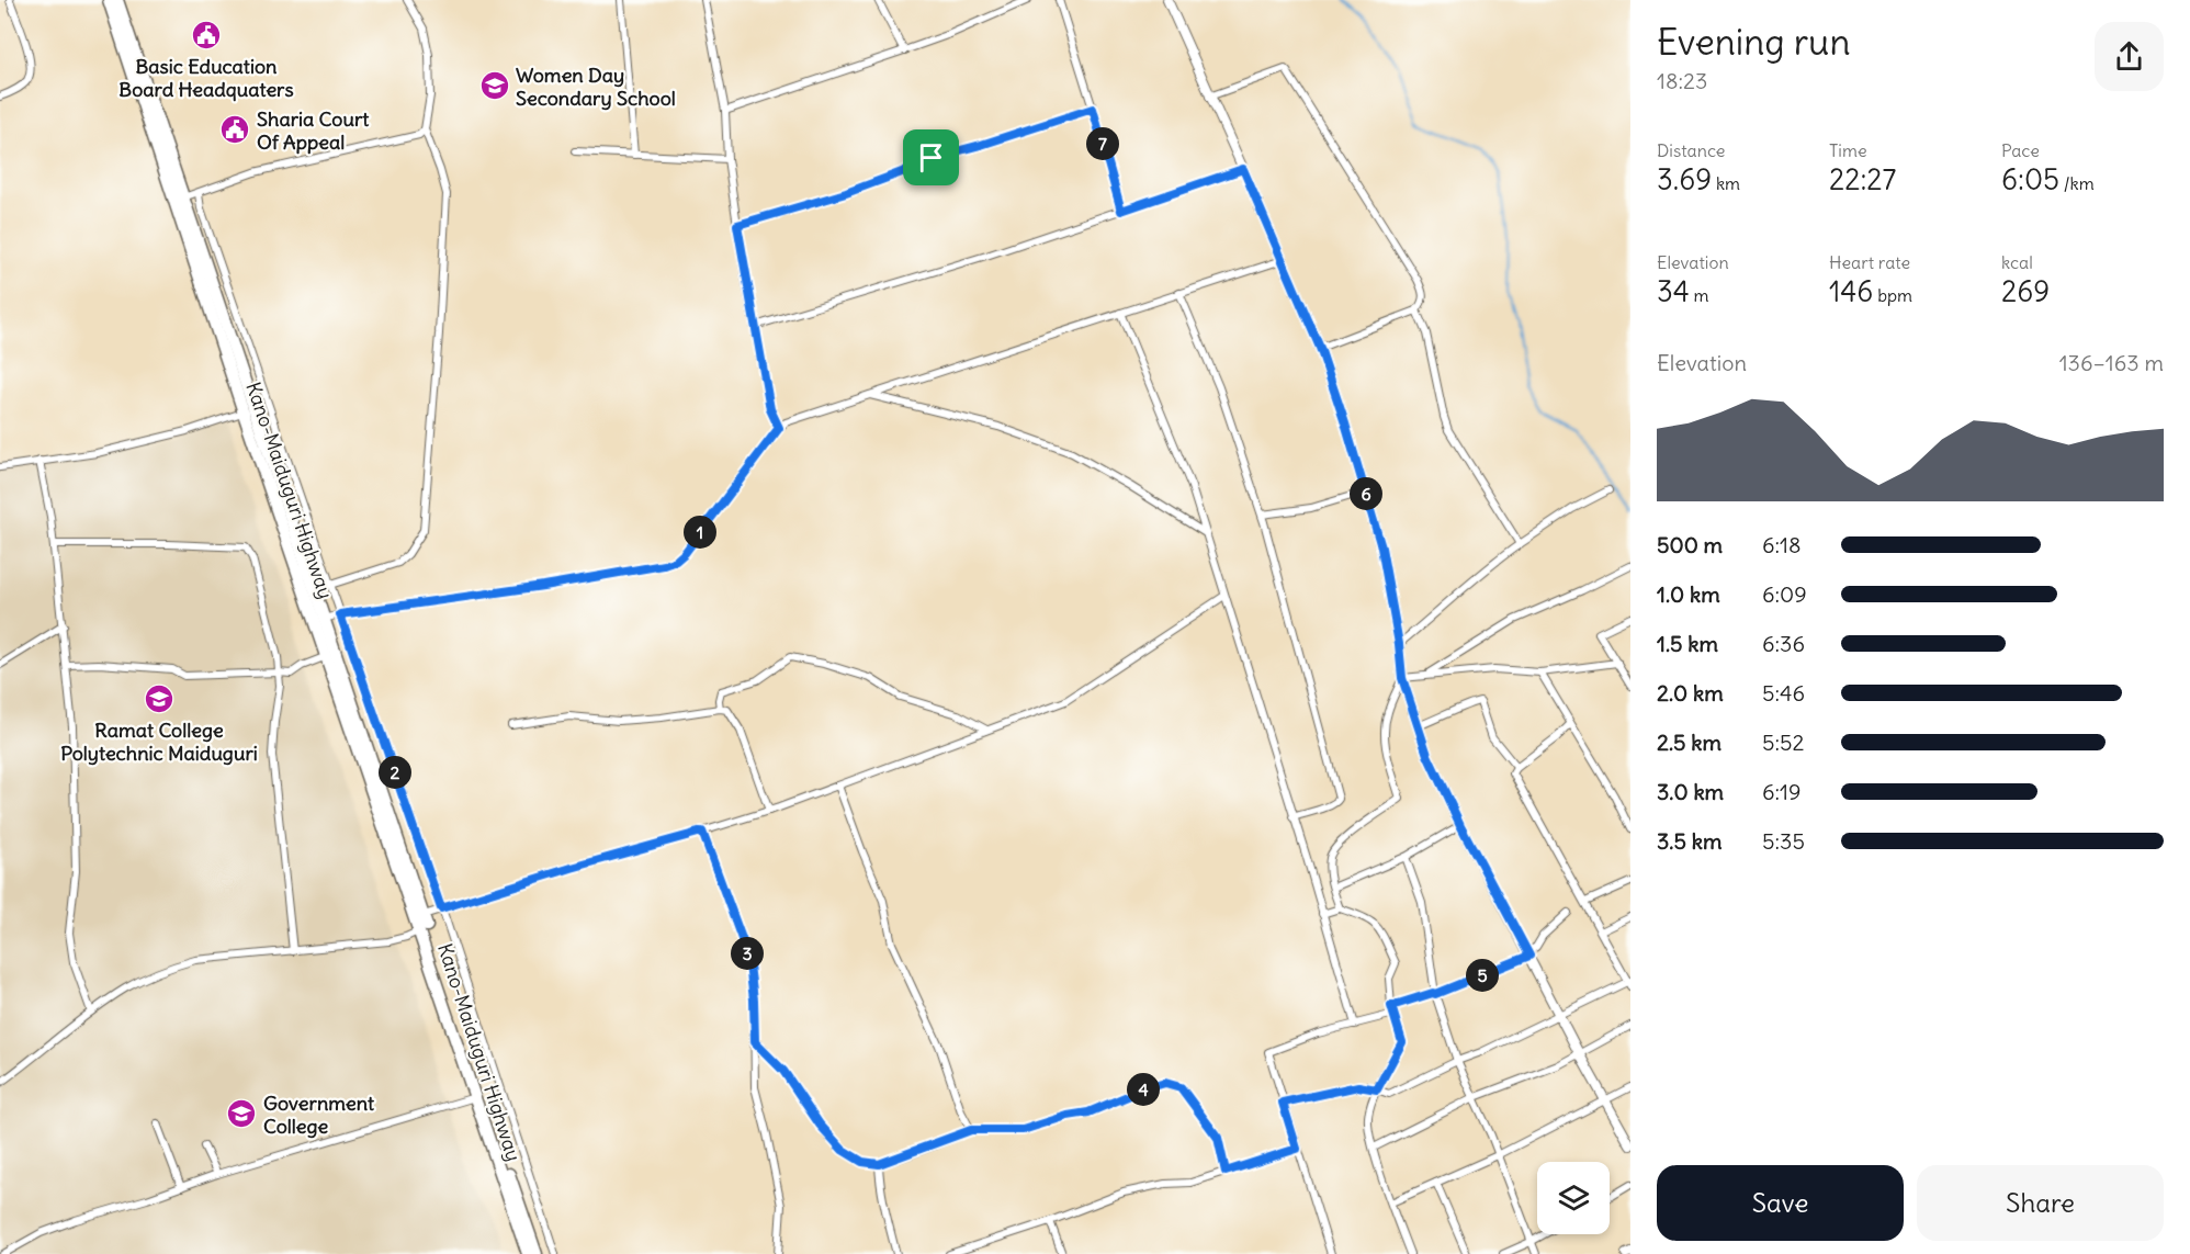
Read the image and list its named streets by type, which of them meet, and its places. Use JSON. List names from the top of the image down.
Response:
{
  "streets": {
    "highway": ["Kano-Maiduguri Highway"]
  },
  "places": {
    "public building": ["Basic Education Board Headquaters", "Sharia Court Of Appeal"],
    "school or university": ["Women Day Secondary School", "Ramat College Polytechnic Maiduguri", "Government College"]
  },
  "page": {
    "heading": ["Evening run", "18:23"],
    "stats": [
      ["Distance", "3.69 km"],
      ["Time", "22:27"],
      ["Pace", "6:05 /km"],
      ["Elevation", "34 m"],
      ["Heart rate", "146 bpm"],
      ["kcal", "269"]
    ],
    "pins": [
      "7",
      "6",
      "1",
      "2",
      "3",
      "5",
      "4"
    ],
    "chart": ["Elevation", "136–163 m"],
    "list": [
      {
        "name": "500 m",
        "note": "6:18"
      },
      {
        "name": "1.0 km",
        "note": "6:09"
      },
      {
        "name": "1.5 km",
        "note": "6:36"
      },
      {
        "name": "2.0 km",
        "note": "5:46"
      },
      {
        "name": "2.5 km",
        "note": "5:52"
      },
      {
        "name": "3.0 km",
        "note": "6:19"
      },
      {
        "name": "3.5 km",
        "note": "5:35"
      }
    ],
    "buttons": ["Save", "Share"]
  }
}
